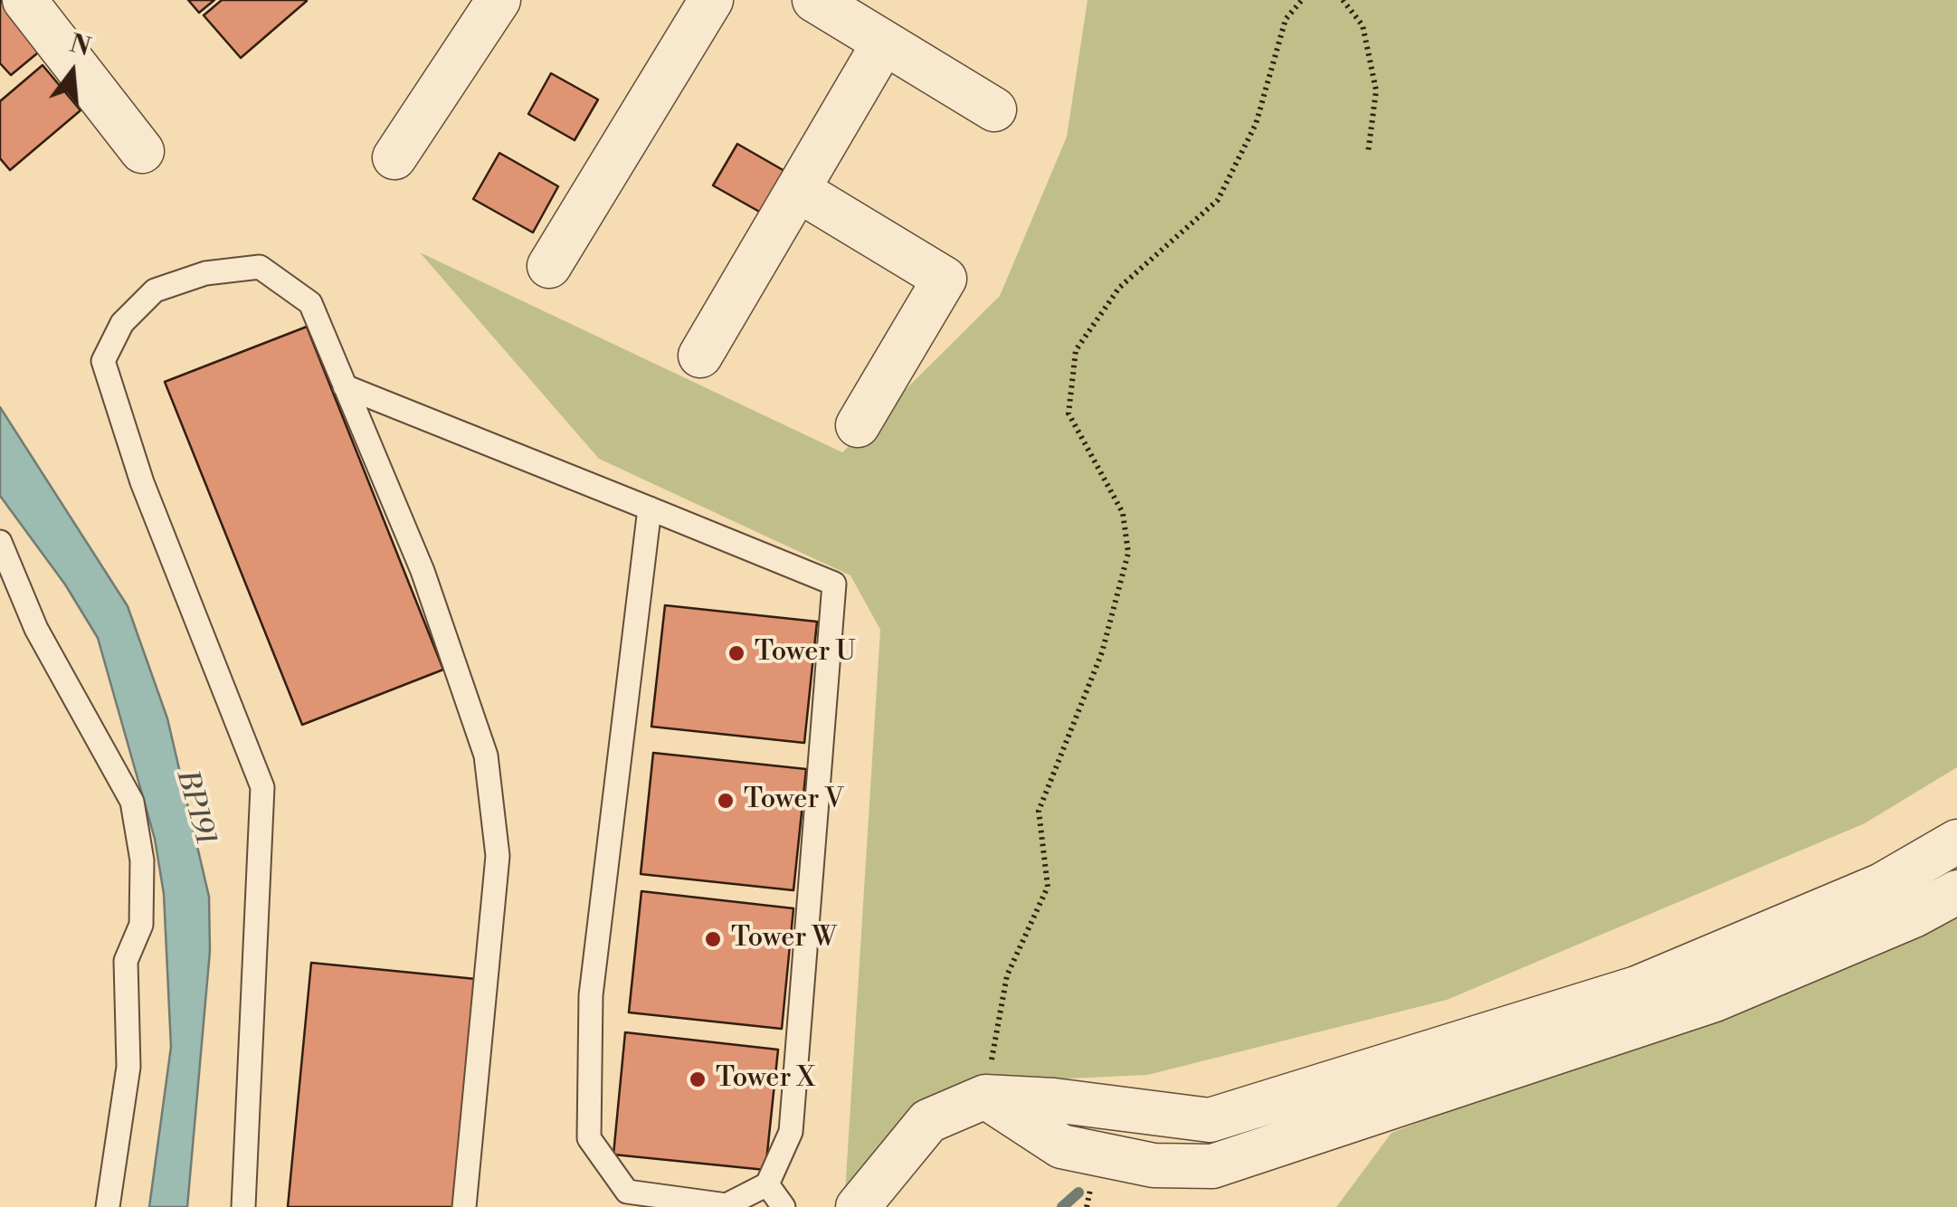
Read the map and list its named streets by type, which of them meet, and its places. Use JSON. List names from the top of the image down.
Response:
{
  "water": ["BP191"],
  "places": [
    "Tower U",
    "Tower V",
    "Tower W",
    "Tower X"
  ],
  "north": "top"
}
